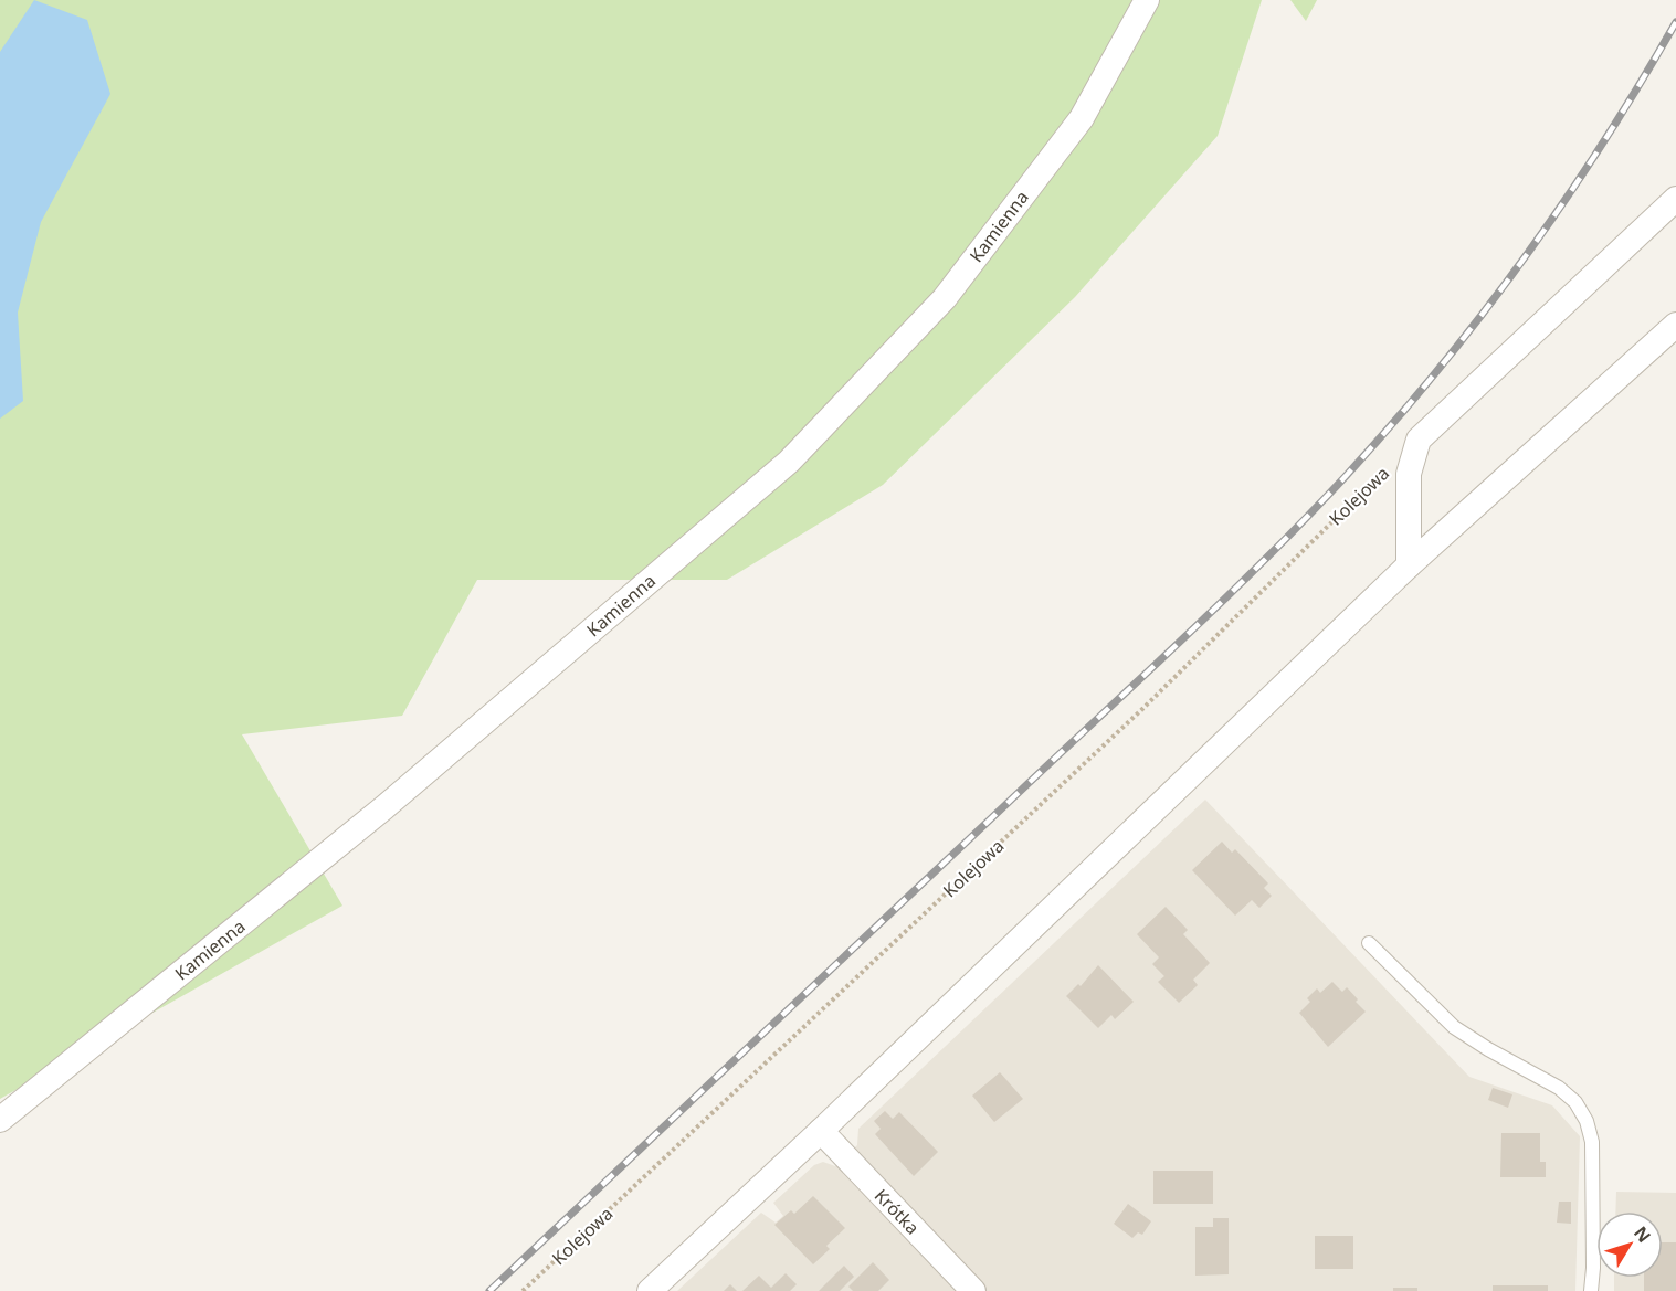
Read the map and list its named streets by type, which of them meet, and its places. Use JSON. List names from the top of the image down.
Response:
{
  "streets": {
    "street": ["Kamienna", "Kolejowa", "Krótka"]
  },
  "north": "top right"
}
